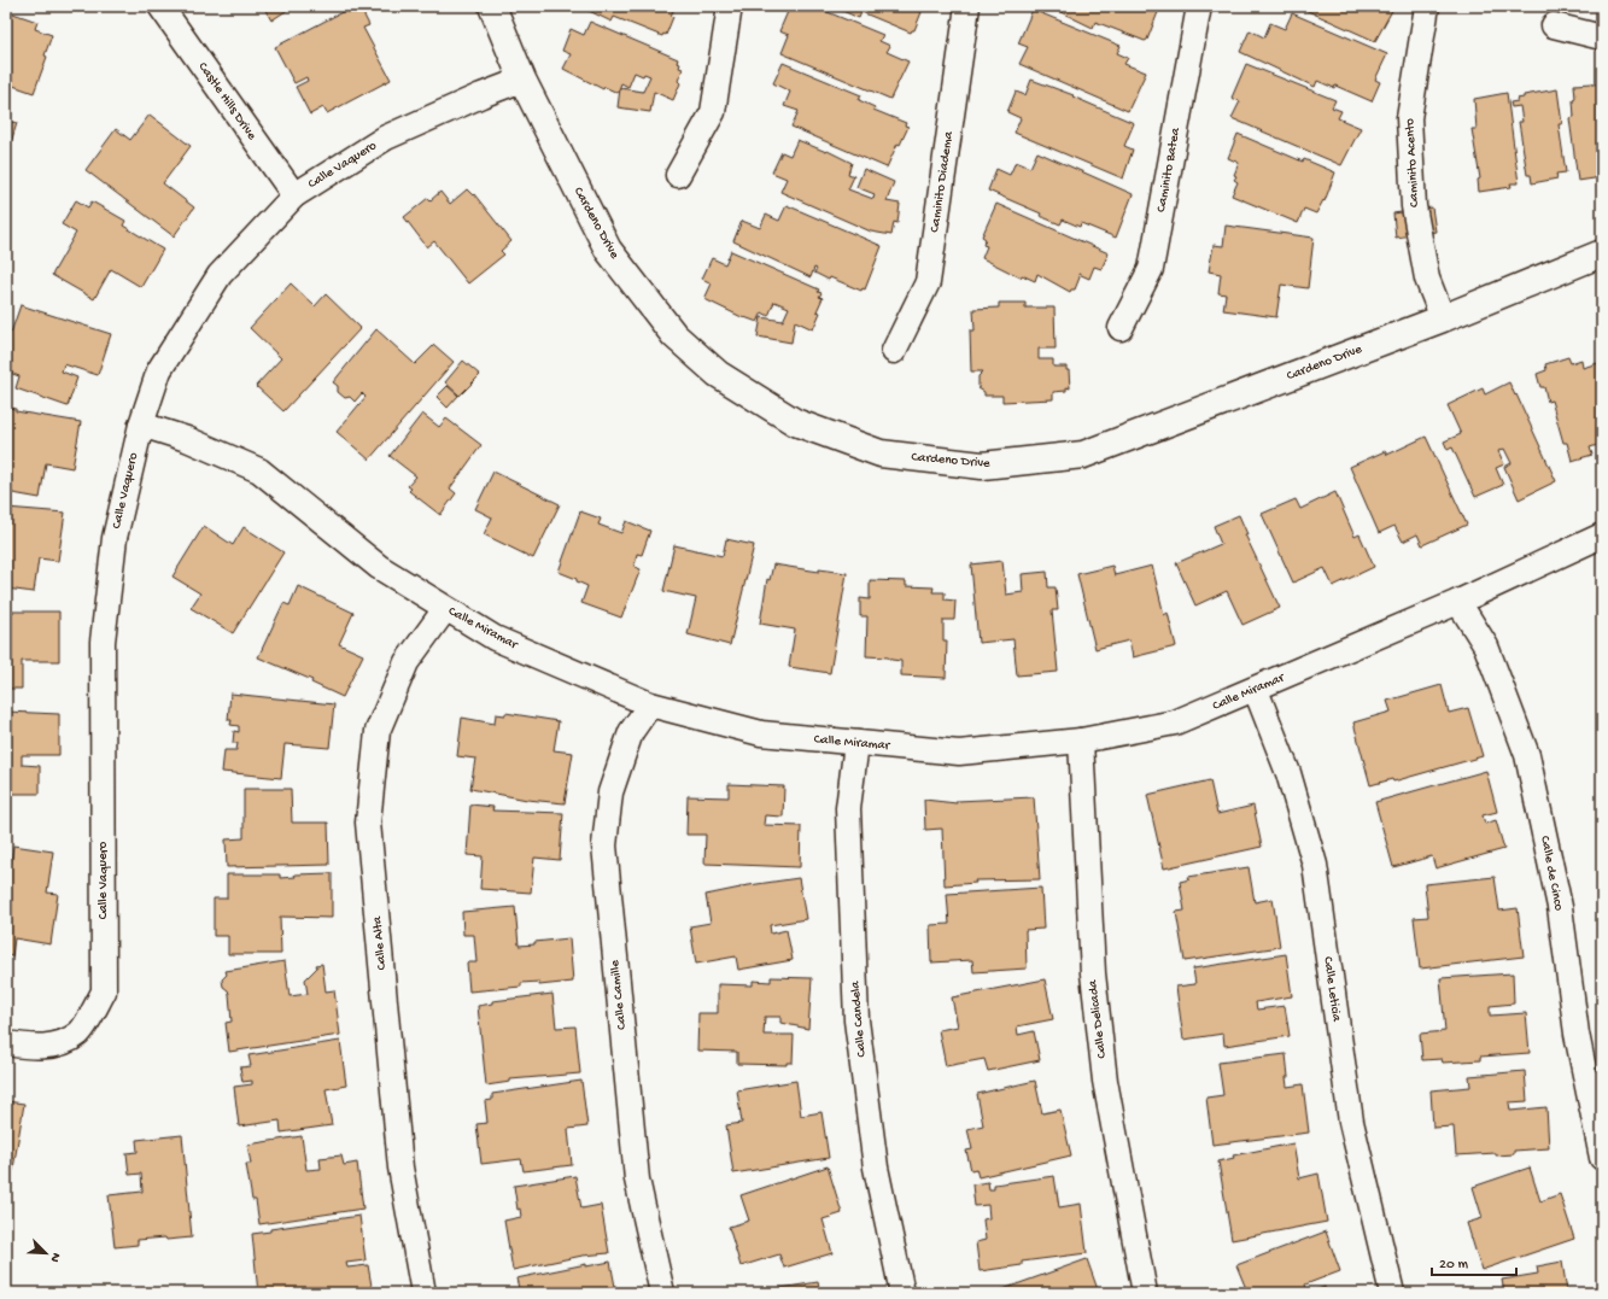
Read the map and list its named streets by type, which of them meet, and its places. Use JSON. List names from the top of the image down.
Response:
{
  "streets": {
    "street": [
      "Castle Hills Drive",
      "Caminito Acento",
      "Calle Vaquero",
      "Caminito Batea",
      "Caminito Diadema",
      "Cardeno Drive",
      "Calle Miramar",
      "Calle de Cinco",
      "Calle Alta",
      "Calle Leticia",
      "Calle Camille",
      "Calle Candela",
      "Calle Delicada"
    ]
  },
  "crossings": [
    ["Castle Hills Drive", "Calle Vaquero"],
    ["Caminito Acento", "Cardeno Drive"],
    ["Calle Vaquero", "Cardeno Drive"],
    ["Calle Vaquero", "Calle Miramar"],
    ["Calle Miramar", "Calle de Cinco"],
    ["Calle Miramar", "Calle Alta"],
    ["Calle Miramar", "Calle Leticia"],
    ["Calle Miramar", "Calle Camille"],
    ["Calle Miramar", "Calle Candela"],
    ["Calle Miramar", "Calle Delicada"]
  ],
  "scale_bar": "20 m",
  "north": "bottom right"
}
